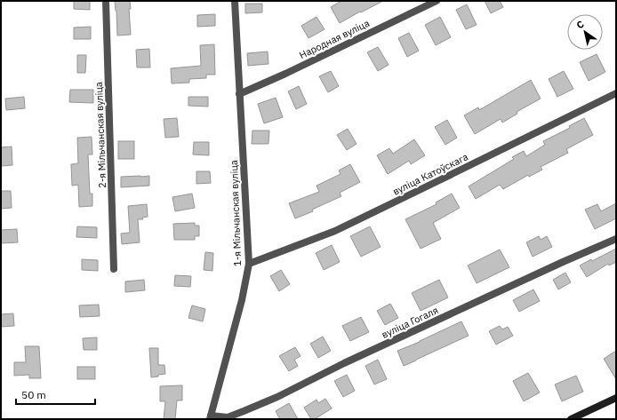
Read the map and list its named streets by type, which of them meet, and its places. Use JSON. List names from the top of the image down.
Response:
{
  "streets": {
    "street": [
      "Народная вуліца",
      "2-я Мільчанская вуліца",
      "вуліца Катоўскага",
      "1-я Мільчанская вуліца",
      "вуліца Гогаля"
    ]
  },
  "crossings": [
    ["Народная вуліца", "1-я Мільчанская вуліца"],
    ["вуліца Катоўскага", "1-я Мільчанская вуліца"],
    ["1-я Мільчанская вуліца", "вуліца Гогаля"]
  ],
  "scale_bar": "50 m",
  "north": "top left"
}
